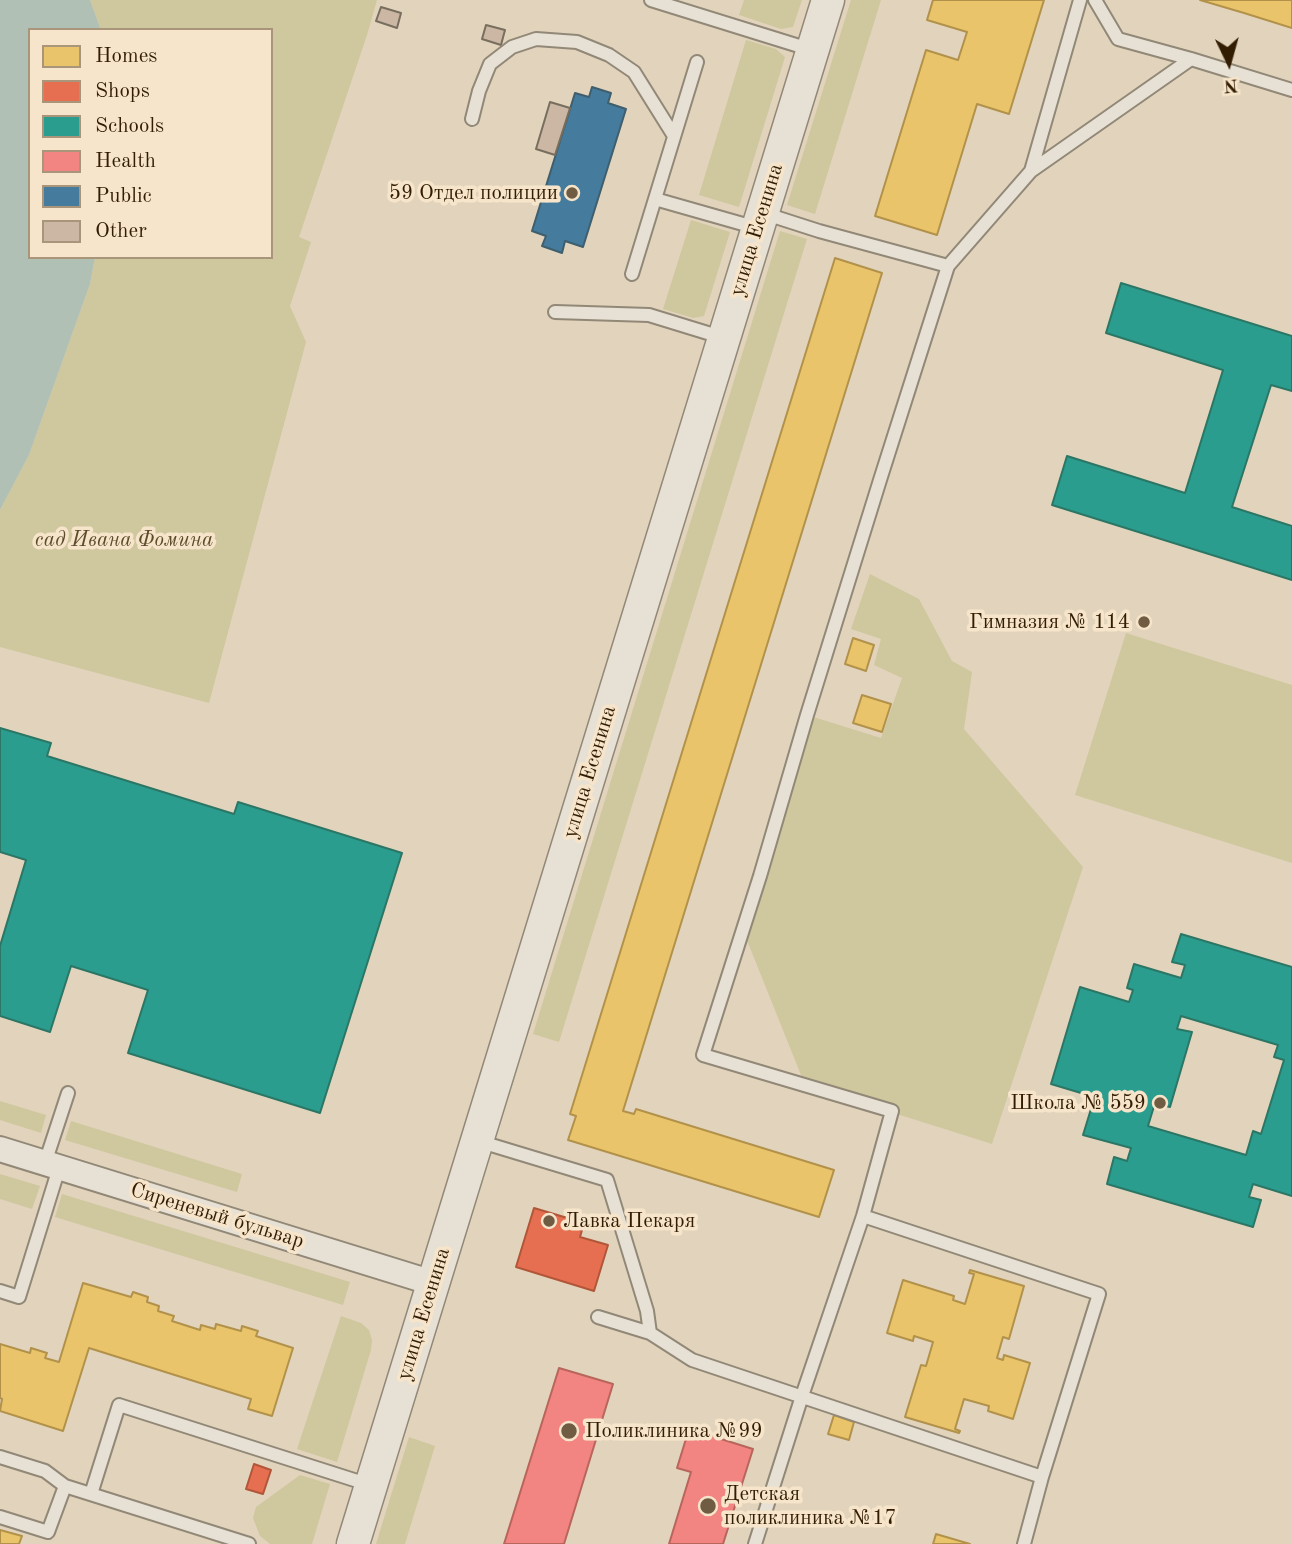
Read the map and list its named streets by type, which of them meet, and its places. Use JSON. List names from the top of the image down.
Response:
{
  "streets": {
    "street": ["улица Есенина", "Сиреневый бульвар"]
  },
  "crossings": [
    ["улица Есенина", "Сиреневый бульвар"]
  ],
  "parks": ["сад Ивана Фомина"],
  "places": [
    "59 Отдел полиции",
    "Гимназия № 114",
    "Школа № 559",
    "Лавка Пекаря",
    "Поликлиника №99",
    "Детская поликлиника №17"
  ],
  "legend": [
    "Homes",
    "Shops",
    "Schools",
    "Health",
    "Public",
    "Other"
  ],
  "north": "bottom"
}
